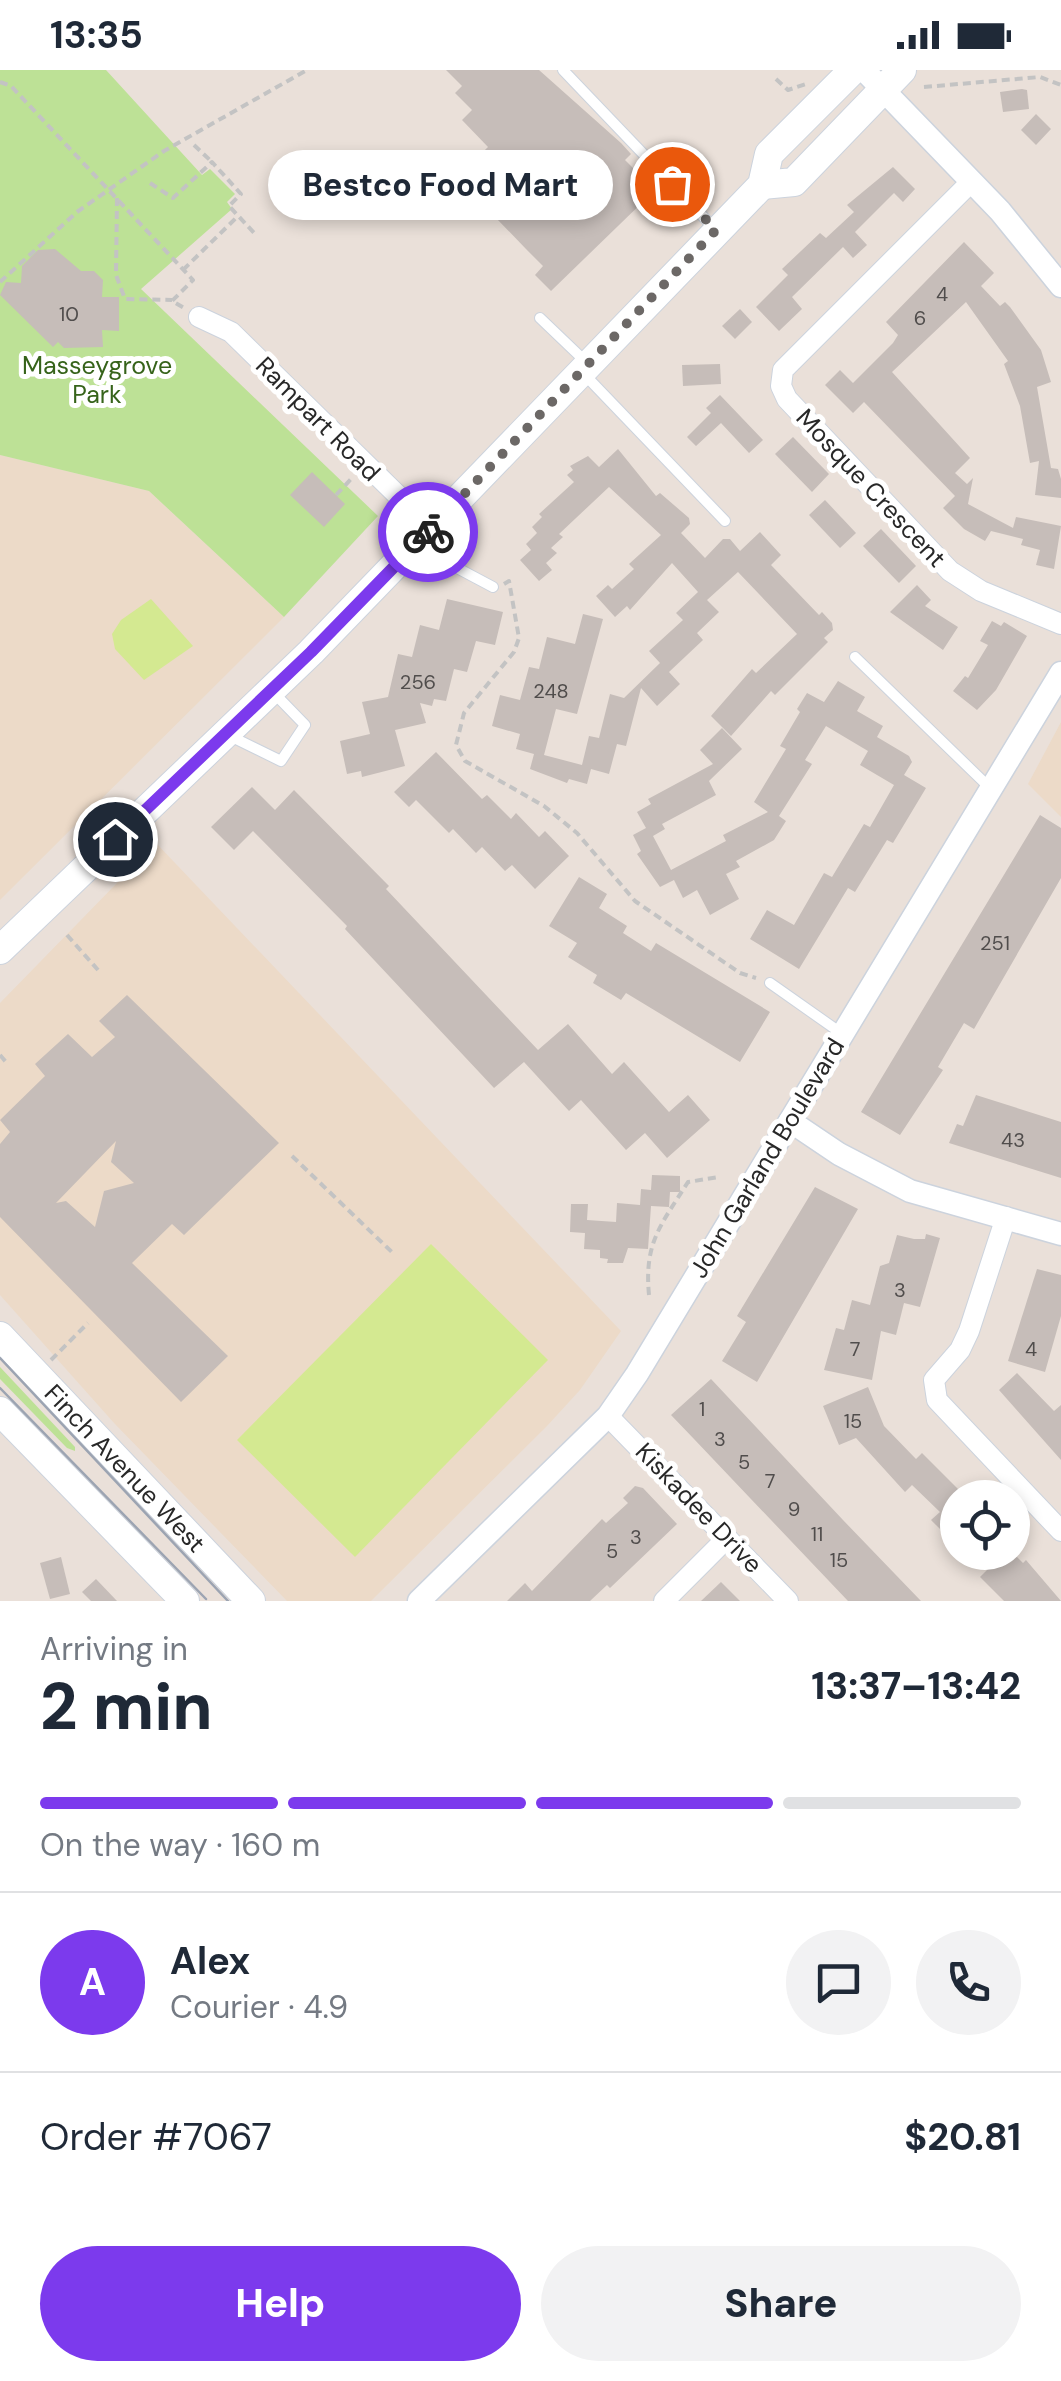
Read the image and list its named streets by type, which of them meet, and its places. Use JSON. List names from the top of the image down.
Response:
{
  "streets": {
    "main road": ["Finch Avenue West"],
    "street": [
      "Rampart Road",
      "Mosque Crescent",
      "John Garland Boulevard",
      "Kiskadee Drive"
    ]
  },
  "crossings": [
    ["John Garland Boulevard", "Kiskadee Drive"]
  ],
  "parks": ["Masseygrove Park"],
  "places": ["Bestco Food Mart"],
  "house_numbers": [
    "4",
    "10",
    "6",
    "256",
    "248",
    "251",
    "43",
    "3",
    "7",
    "4",
    "1",
    "15",
    "3",
    "5",
    "7",
    "9",
    "11",
    "3",
    "5",
    "15"
  ],
  "page": {
    "status": "13:35",
    "bubble": "Bestco Food Mart",
    "heading": ["2 min", "Arriving in", "13:37–13:42"],
    "panel": [
      "Alex",
      "Courier · 4.9",
      "Order #7067",
      "$20.81"
    ],
    "bar": "On the way · 160 m",
    "round": "A",
    "buttons": ["Help", "Share"]
  }
}
